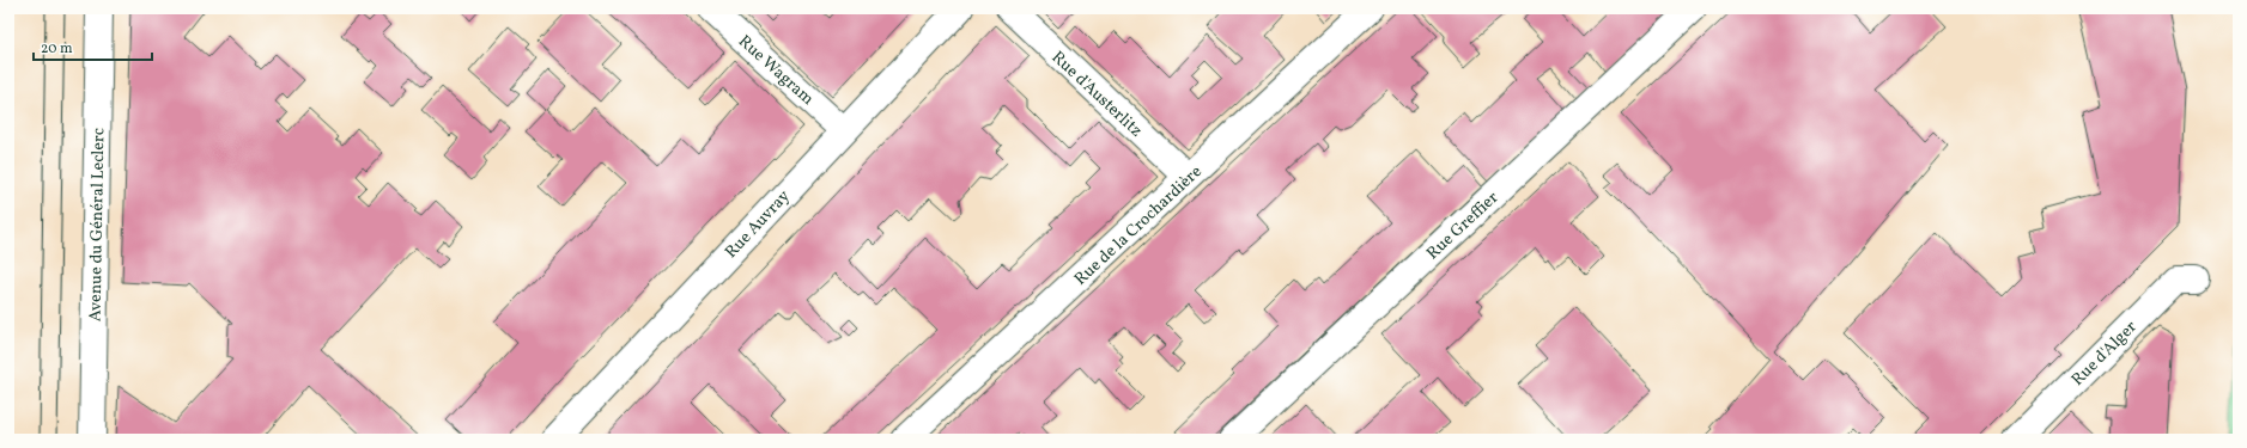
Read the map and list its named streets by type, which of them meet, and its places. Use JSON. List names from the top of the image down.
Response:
{
  "streets": {
    "street": [
      "Rue Wagram",
      "Rue d'Austerlitz",
      "Rue Auvray",
      "Avenue du Général Leclerc",
      "Rue de la Crochardière",
      "Rue Greffier",
      "Rue d'Alger"
    ]
  },
  "crossings": [
    ["Rue Wagram", "Rue Auvray"],
    ["Rue d'Austerlitz", "Rue de la Crochardière"]
  ],
  "scale_bar": "20 m"
}
